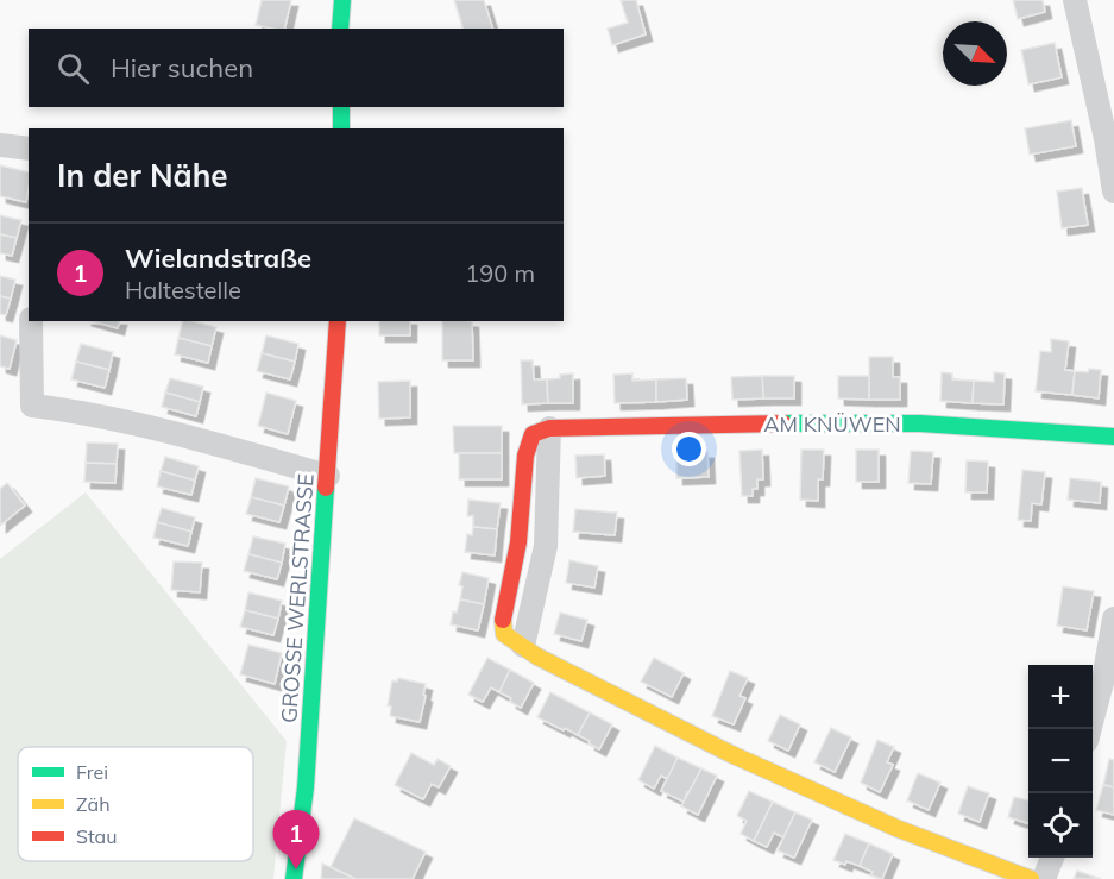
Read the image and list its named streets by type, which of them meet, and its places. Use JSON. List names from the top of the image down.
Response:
{
  "streets": {
    "street": ["AM KNÜWEN", "GROSSE WERLSTRASSE"]
  },
  "legend": ["Frei", "Zäh", "Stau"],
  "north": "bottom right",
  "page": {
    "search": "Hier suchen",
    "heading": "In der Nähe",
    "list": [
      {
        "mark": "1",
        "name": "Wielandstraße",
        "note": "Haltestelle",
        "value": "190 m"
      }
    ],
    "map_buttons": ["+", "−"],
    "pins": "1"
  }
}
